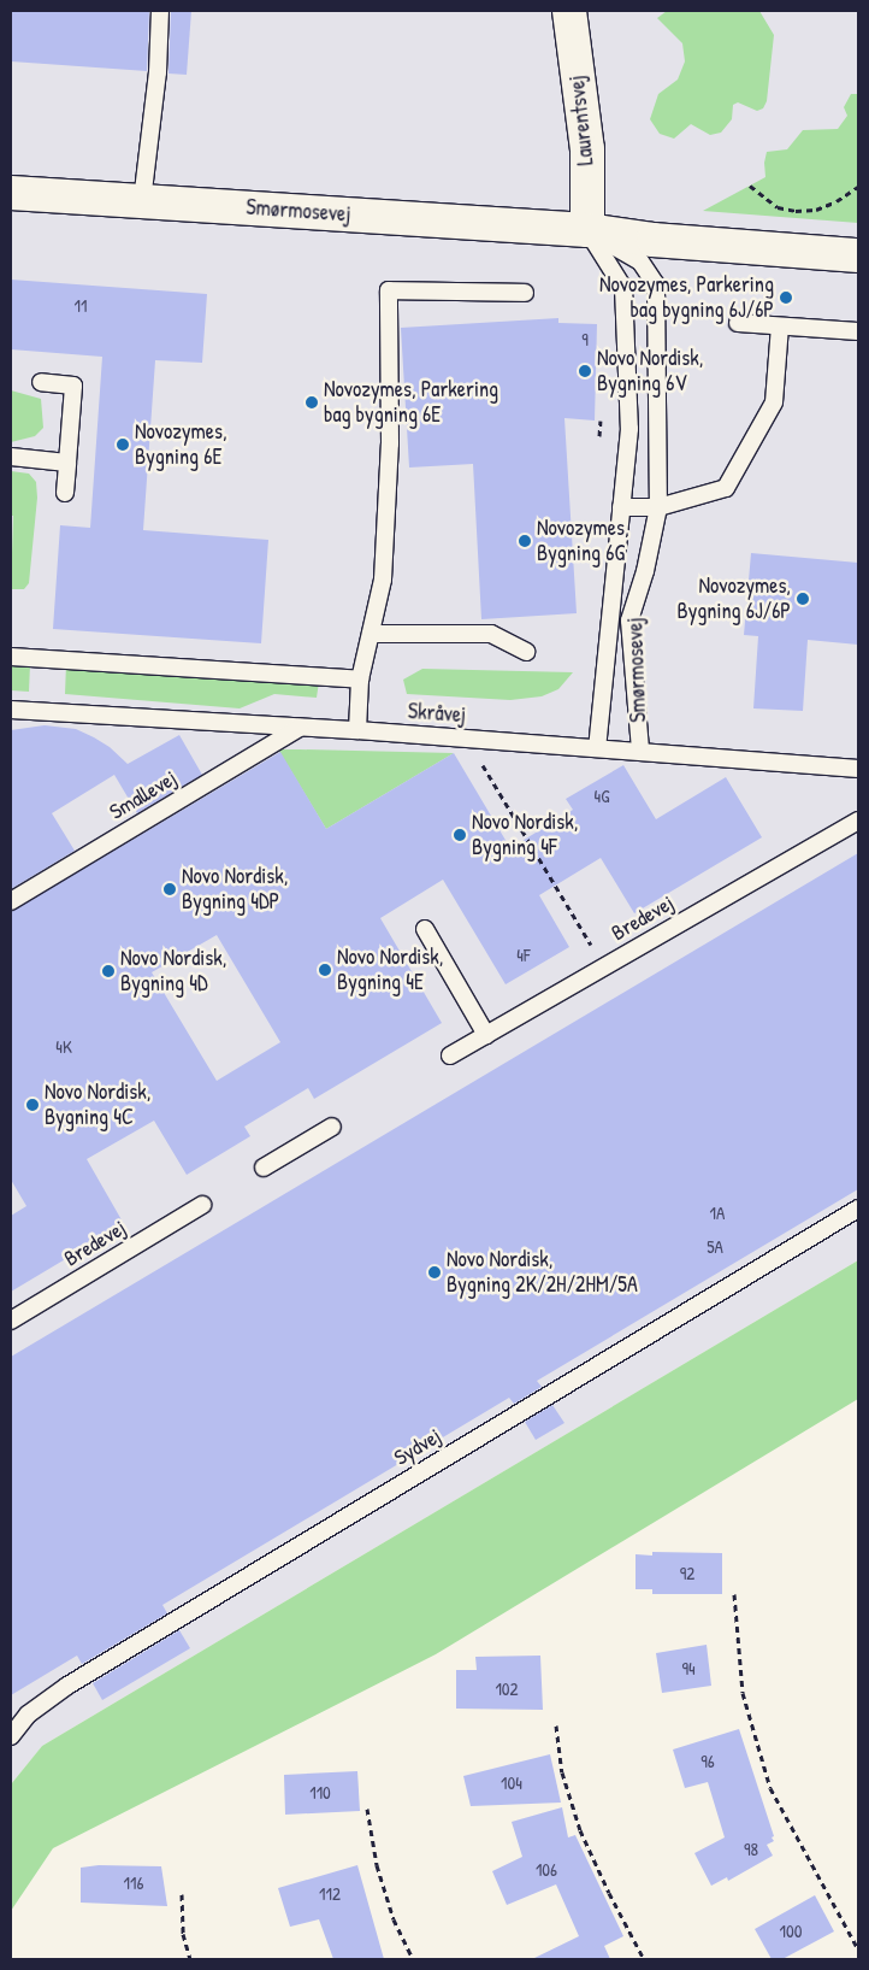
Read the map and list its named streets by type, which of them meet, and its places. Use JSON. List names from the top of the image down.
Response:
{
  "streets": {
    "street": ["Laurentsvej", "Smørmosevej"],
    "lane": [
      "Skråvej",
      "Smallevej",
      "Bredevej",
      "Sydvej"
    ]
  },
  "crossings": [
    ["Laurentsvej", "Smørmosevej"],
    ["Smørmosevej", "Skråvej"],
    ["Skråvej", "Smallevej"]
  ],
  "places": [
    "Novozymes, Parkering bag bygning 6J/6P",
    "Novo Nordisk, Bygning 6V",
    "Novozymes, Parkering bag bygning 6E",
    "Novozymes, Bygning 6E",
    "Novozymes, Bygning 6G",
    "Novozymes, Bygning 6J/6P",
    "Novo Nordisk, Bygning 4F",
    "Novo Nordisk, Bygning 4DP",
    "Novo Nordisk, Bygning 4E",
    "Novo Nordisk, Bygning 4D",
    "Novo Nordisk, Bygning 4C",
    "Novo Nordisk, Bygning 2K/2H/2HM/5A"
  ],
  "house_numbers": [
    "11",
    "9",
    "4G",
    "4F",
    "4K",
    "1A",
    "5A",
    "92",
    "94",
    "102",
    "96",
    "104",
    "110",
    "98",
    "106",
    "116",
    "112",
    "100"
  ]
}
